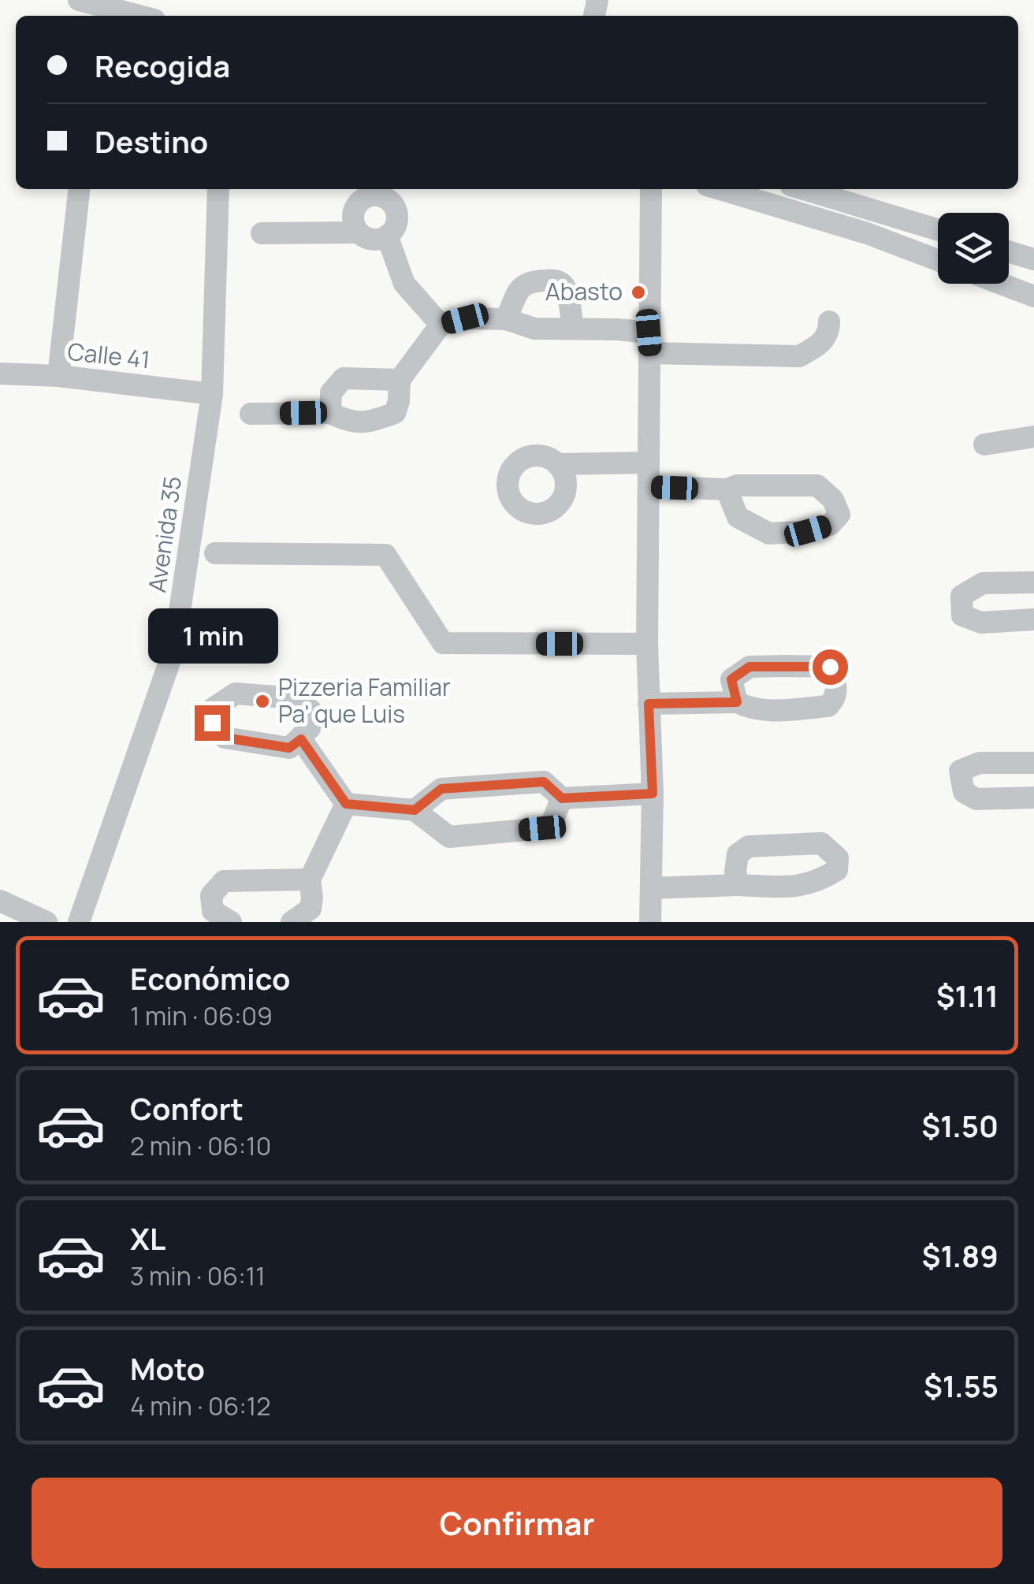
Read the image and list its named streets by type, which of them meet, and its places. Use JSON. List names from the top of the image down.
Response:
{
  "streets": {
    "street": ["Calle 41", "Avenida 35"]
  },
  "crossings": [
    ["Calle 41", "Avenida 35"]
  ],
  "places": ["Abasto", "Pizzeria Familiar Pa' que Luis"],
  "page": {
    "banner": ["Recogida", "Destino"],
    "bubble": "1 min",
    "list": [
      {
        "name": "Económico",
        "note": "1 min · 06:09",
        "value": "$1.11"
      },
      {
        "name": "Confort",
        "note": "2 min · 06:10",
        "value": "$1.50"
      },
      {
        "name": "XL",
        "note": "3 min · 06:11",
        "value": "$1.89"
      },
      {
        "name": "Moto",
        "note": "4 min · 06:12",
        "value": "$1.55"
      }
    ],
    "buttons": "Confirmar"
  }
}
